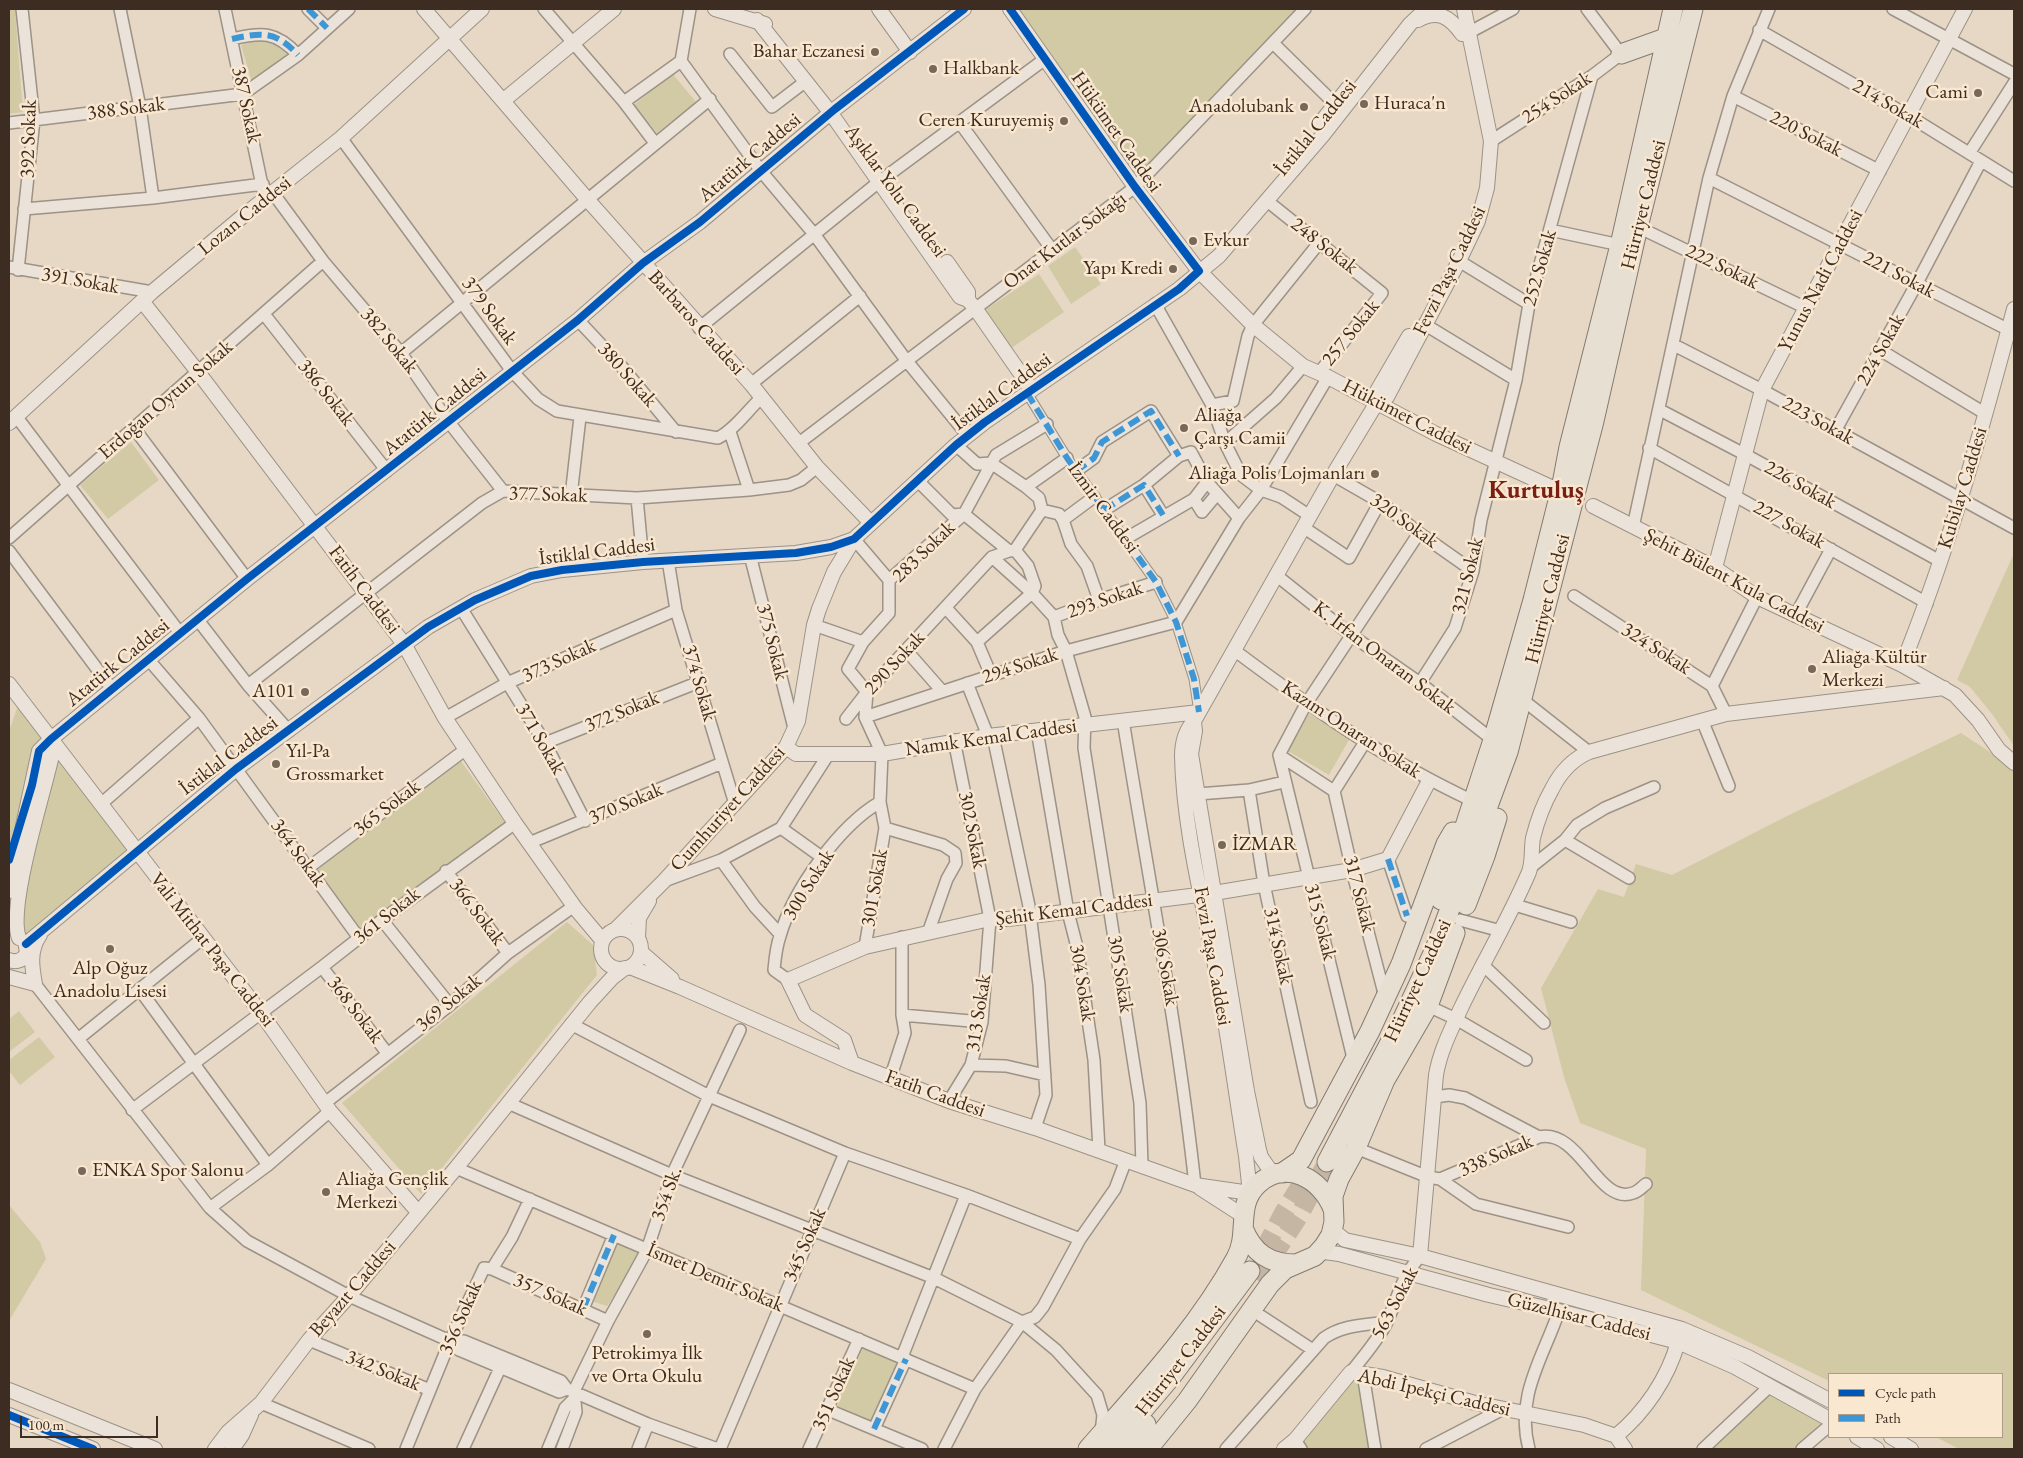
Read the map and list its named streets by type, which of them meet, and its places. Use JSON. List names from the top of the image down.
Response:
{
  "streets": {
    "highway": ["Hürriyet Caddesi"],
    "street": [
      "254 Sokak",
      "214 Sokak",
      "387 Sokak",
      "388 Sokak",
      "İstiklal Caddesi",
      "Hükümet Caddesi",
      "220 Sokak",
      "392 Sokak",
      "Atatürk Caddesi",
      "Aşıklar Yolu Caddesi",
      "Lozan Caddesi",
      "Onat Kutlar Sokağı",
      "248 Sokak",
      "222 Sokak",
      "252 Sokak",
      "Fevzi Paşa Caddesi",
      "221 Sokak",
      "391 Sokak",
      "Yunus Nadi Caddesi",
      "379 Sokak",
      "Barbaros Caddesi",
      "257 Sokak",
      "382 Sokak",
      "224 Sokak",
      "380 Sokak",
      "386 Sokak",
      "Erdoğan Oytun Sokak",
      "223 Sokak",
      "226 Sokak",
      "Kubilay Caddesi",
      "377 Sokak",
      "İzmir Caddesi",
      "320 Sokak",
      "227 Sokak",
      "283 Sokak",
      "321 Sokak",
      "Şehit Bülent Kula Caddesi",
      "Fatih Caddesi",
      "293 Sokak",
      "375 Sokak",
      "324 Sokak",
      "K. İrfan Onaran Sokak",
      "373 Sokak",
      "290 Sokak",
      "294 Sokak",
      "374 Sokak",
      "372 Sokak",
      "Kazım Onaran Sokak",
      "Namık Kemal Caddesi",
      "371 Sokak",
      "370 Sokak",
      "365 Sokak",
      "Cumhuriyet Caddesi",
      "302 Sokak",
      "364 Sokak",
      "300 Sokak",
      "301 Sokak",
      "317 Sokak",
      "Şehit Kemal Caddesi",
      "366 Sokak",
      "361 Sokak",
      "315 Sokak",
      "314 Sokak",
      "Vali Mithat Paşa Caddesi",
      "306 Sokak",
      "305 Sokak",
      "304 Sokak",
      "369 Sokak",
      "368 Sokak",
      "313 Sokak",
      "338 Sokak",
      "354 Sk.",
      "345 Sokak",
      "İsmet Demir Sokak",
      "Beyazıt Caddesi",
      "357 Sokak",
      "563 Sokak",
      "Güzelhisar Caddesi",
      "356 Sokak",
      "342 Sokak",
      "Abdi İpekçi Caddesi",
      "351 Sokak"
    ]
  },
  "crossings": [
    ["254 Sokak", "252 Sokak"],
    ["254 Sokak", "Fevzi Paşa Caddesi"],
    ["214 Sokak", "Yunus Nadi Caddesi"],
    ["214 Sokak", "224 Sokak"],
    ["387 Sokak", "388 Sokak"],
    ["387 Sokak", "Lozan Caddesi"],
    ["387 Sokak", "382 Sokak"],
    ["388 Sokak", "392 Sokak"],
    ["İstiklal Caddesi", "Hükümet Caddesi"],
    ["İstiklal Caddesi", "Aşıklar Yolu Caddesi"],
    ["İstiklal Caddesi", "248 Sokak"],
    ["İstiklal Caddesi", "Barbaros Caddesi"],
    ["İstiklal Caddesi", "İzmir Caddesi"],
    ["İstiklal Caddesi", "Fatih Caddesi"],
    ["İstiklal Caddesi", "375 Sokak"],
    ["İstiklal Caddesi", "374 Sokak"],
    ["İstiklal Caddesi", "371 Sokak"],
    ["İstiklal Caddesi", "Cumhuriyet Caddesi"],
    ["İstiklal Caddesi", "364 Sokak"],
    ["İstiklal Caddesi", "Vali Mithat Paşa Caddesi"],
    ["Hükümet Caddesi", "Onat Kutlar Sokağı"],
    ["Hükümet Caddesi", "252 Sokak"],
    ["Hükümet Caddesi", "Fevzi Paşa Caddesi"],
    ["Hükümet Caddesi", "257 Sokak"],
    ["Hükümet Caddesi", "321 Sokak"],
    ["220 Sokak", "Yunus Nadi Caddesi"],
    ["392 Sokak", "391 Sokak"],
    ["Atatürk Caddesi", "Aşıklar Yolu Caddesi"],
    ["Atatürk Caddesi", "379 Sokak"],
    ["Atatürk Caddesi", "Barbaros Caddesi"],
    ["Atatürk Caddesi", "382 Sokak"],
    ["Atatürk Caddesi", "380 Sokak"],
    ["Atatürk Caddesi", "386 Sokak"],
    ["Atatürk Caddesi", "Fatih Caddesi"],
    ["Atatürk Caddesi", "364 Sokak"],
    ["Atatürk Caddesi", "Vali Mithat Paşa Caddesi"],
    ["Aşıklar Yolu Caddesi", "Onat Kutlar Sokağı"],
    ["Aşıklar Yolu Caddesi", "İzmir Caddesi"],
    ["Hürriyet Caddesi", "222 Sokak"],
    ["Hürriyet Caddesi", "K. İrfan Onaran Sokak"],
    ["Hürriyet Caddesi", "Kazım Onaran Sokak"],
    ["Lozan Caddesi", "391 Sokak"],
    ["Lozan Caddesi", "379 Sokak"],
    ["Lozan Caddesi", "Barbaros Caddesi"],
    ["Lozan Caddesi", "382 Sokak"],
    ["Lozan Caddesi", "Fatih Caddesi"],
    ["Onat Kutlar Sokağı", "Barbaros Caddesi"],
    ["248 Sokak", "257 Sokak"],
    ["222 Sokak", "Yunus Nadi Caddesi"],
    ["252 Sokak", "321 Sokak"],
    ["Fevzi Paşa Caddesi", "İzmir Caddesi"],
    ["Fevzi Paşa Caddesi", "320 Sokak"],
    ["Fevzi Paşa Caddesi", "Fatih Caddesi"],
    ["Fevzi Paşa Caddesi", "K. İrfan Onaran Sokak"],
    ["Fevzi Paşa Caddesi", "Kazım Onaran Sokak"],
    ["Fevzi Paşa Caddesi", "Namık Kemal Caddesi"],
    ["Fevzi Paşa Caddesi", "Şehit Kemal Caddesi"],
    ["Fevzi Paşa Caddesi", "Güzelhisar Caddesi"],
    ["221 Sokak", "Yunus Nadi Caddesi"],
    ["221 Sokak", "224 Sokak"],
    ["221 Sokak", "Kubilay Caddesi"],
    ["391 Sokak", "Fatih Caddesi"],
    ["Yunus Nadi Caddesi", "223 Sokak"],
    ["Yunus Nadi Caddesi", "226 Sokak"],
    ["Yunus Nadi Caddesi", "227 Sokak"],
    ["Yunus Nadi Caddesi", "Şehit Bülent Kula Caddesi"],
    ["379 Sokak", "380 Sokak"],
    ["Barbaros Caddesi", "377 Sokak"],
    ["257 Sokak", "İzmir Caddesi"],
    ["257 Sokak", "294 Sokak"],
    ["382 Sokak", "Erdoğan Oytun Sokak"],
    ["382 Sokak", "377 Sokak"],
    ["224 Sokak", "223 Sokak"],
    ["386 Sokak", "Erdoğan Oytun Sokak"],
    ["Erdoğan Oytun Sokak", "Fatih Caddesi"],
    ["223 Sokak", "Kubilay Caddesi"],
    ["226 Sokak", "Kubilay Caddesi"],
    ["Kubilay Caddesi", "227 Sokak"],
    ["Kubilay Caddesi", "Şehit Bülent Kula Caddesi"],
    ["377 Sokak", "Fatih Caddesi"],
    ["İzmir Caddesi", "283 Sokak"],
    ["İzmir Caddesi", "293 Sokak"],
    ["İzmir Caddesi", "294 Sokak"],
    ["İzmir Caddesi", "Namık Kemal Caddesi"],
    ["320 Sokak", "321 Sokak"],
    ["283 Sokak", "290 Sokak"],
    ["321 Sokak", "K. İrfan Onaran Sokak"],
    ["Fatih Caddesi", "373 Sokak"],
    ["Fatih Caddesi", "370 Sokak"],
    ["Fatih Caddesi", "365 Sokak"],
    ["Fatih Caddesi", "Cumhuriyet Caddesi"],
    ["Fatih Caddesi", "361 Sokak"],
    ["Fatih Caddesi", "306 Sokak"],
    ["Fatih Caddesi", "305 Sokak"],
    ["Fatih Caddesi", "304 Sokak"],
    ["Fatih Caddesi", "369 Sokak"],
    ["Fatih Caddesi", "313 Sokak"],
    ["Fatih Caddesi", "Güzelhisar Caddesi"],
    ["293 Sokak", "305 Sokak"],
    ["375 Sokak", "Cumhuriyet Caddesi"],
    ["373 Sokak", "374 Sokak"],
    ["373 Sokak", "371 Sokak"],
    ["294 Sokak", "305 Sokak"],
    ["374 Sokak", "372 Sokak"],
    ["374 Sokak", "370 Sokak"],
    ["374 Sokak", "Cumhuriyet Caddesi"],
    ["372 Sokak", "371 Sokak"],
    ["Namık Kemal Caddesi", "Cumhuriyet Caddesi"],
    ["Namık Kemal Caddesi", "302 Sokak"],
    ["Namık Kemal Caddesi", "306 Sokak"],
    ["Namık Kemal Caddesi", "305 Sokak"],
    ["Namık Kemal Caddesi", "304 Sokak"],
    ["371 Sokak", "370 Sokak"],
    ["365 Sokak", "364 Sokak"],
    ["302 Sokak", "Şehit Kemal Caddesi"],
    ["302 Sokak", "313 Sokak"],
    ["364 Sokak", "361 Sokak"],
    ["300 Sokak", "Şehit Kemal Caddesi"],
    ["301 Sokak", "Şehit Kemal Caddesi"],
    ["317 Sokak", "Şehit Kemal Caddesi"],
    ["Şehit Kemal Caddesi", "315 Sokak"],
    ["Şehit Kemal Caddesi", "314 Sokak"],
    ["Şehit Kemal Caddesi", "306 Sokak"],
    ["Şehit Kemal Caddesi", "305 Sokak"],
    ["Şehit Kemal Caddesi", "304 Sokak"],
    ["Şehit Kemal Caddesi", "313 Sokak"],
    ["366 Sokak", "361 Sokak"],
    ["366 Sokak", "369 Sokak"],
    ["361 Sokak", "Vali Mithat Paşa Caddesi"],
    ["361 Sokak", "368 Sokak"],
    ["Vali Mithat Paşa Caddesi", "369 Sokak"],
    ["Vali Mithat Paşa Caddesi", "Beyazıt Caddesi"],
    ["369 Sokak", "368 Sokak"],
    ["354 Sk.", "İsmet Demir Sokak"],
    ["354 Sk.", "357 Sokak"],
    ["345 Sokak", "İsmet Demir Sokak"],
    ["İsmet Demir Sokak", "Beyazıt Caddesi"],
    ["İsmet Demir Sokak", "356 Sokak"],
    ["İsmet Demir Sokak", "351 Sokak"],
    ["Beyazıt Caddesi", "342 Sokak"],
    ["357 Sokak", "356 Sokak"],
    ["563 Sokak", "Güzelhisar Caddesi"],
    ["563 Sokak", "Abdi İpekçi Caddesi"],
    ["356 Sokak", "342 Sokak"]
  ],
  "districts": ["Kurtuluş"],
  "places": [
    "Bahar Eczanesi",
    "Halkbank",
    "Cami",
    "Huraca'n",
    "Anadolubank",
    "Ceren Kuruyemiş",
    "Evkur",
    "Yapı Kredi",
    "Aliağa Çarşı Camii",
    "Aliağa Polis Lojmanları",
    "Aliağa Kültür Merkezi",
    "A101",
    "Yıl-Pa Grossmarket",
    "İZMAR",
    "Alp Oğuz Anadolu Lisesi",
    "ENKA Spor Salonu",
    "Aliağa Gençlik Merkezi",
    "Petrokimya İlk ve Orta Okulu"
  ],
  "legend": ["Cycle path", "Path"],
  "scale_bar": "100 m"
}
